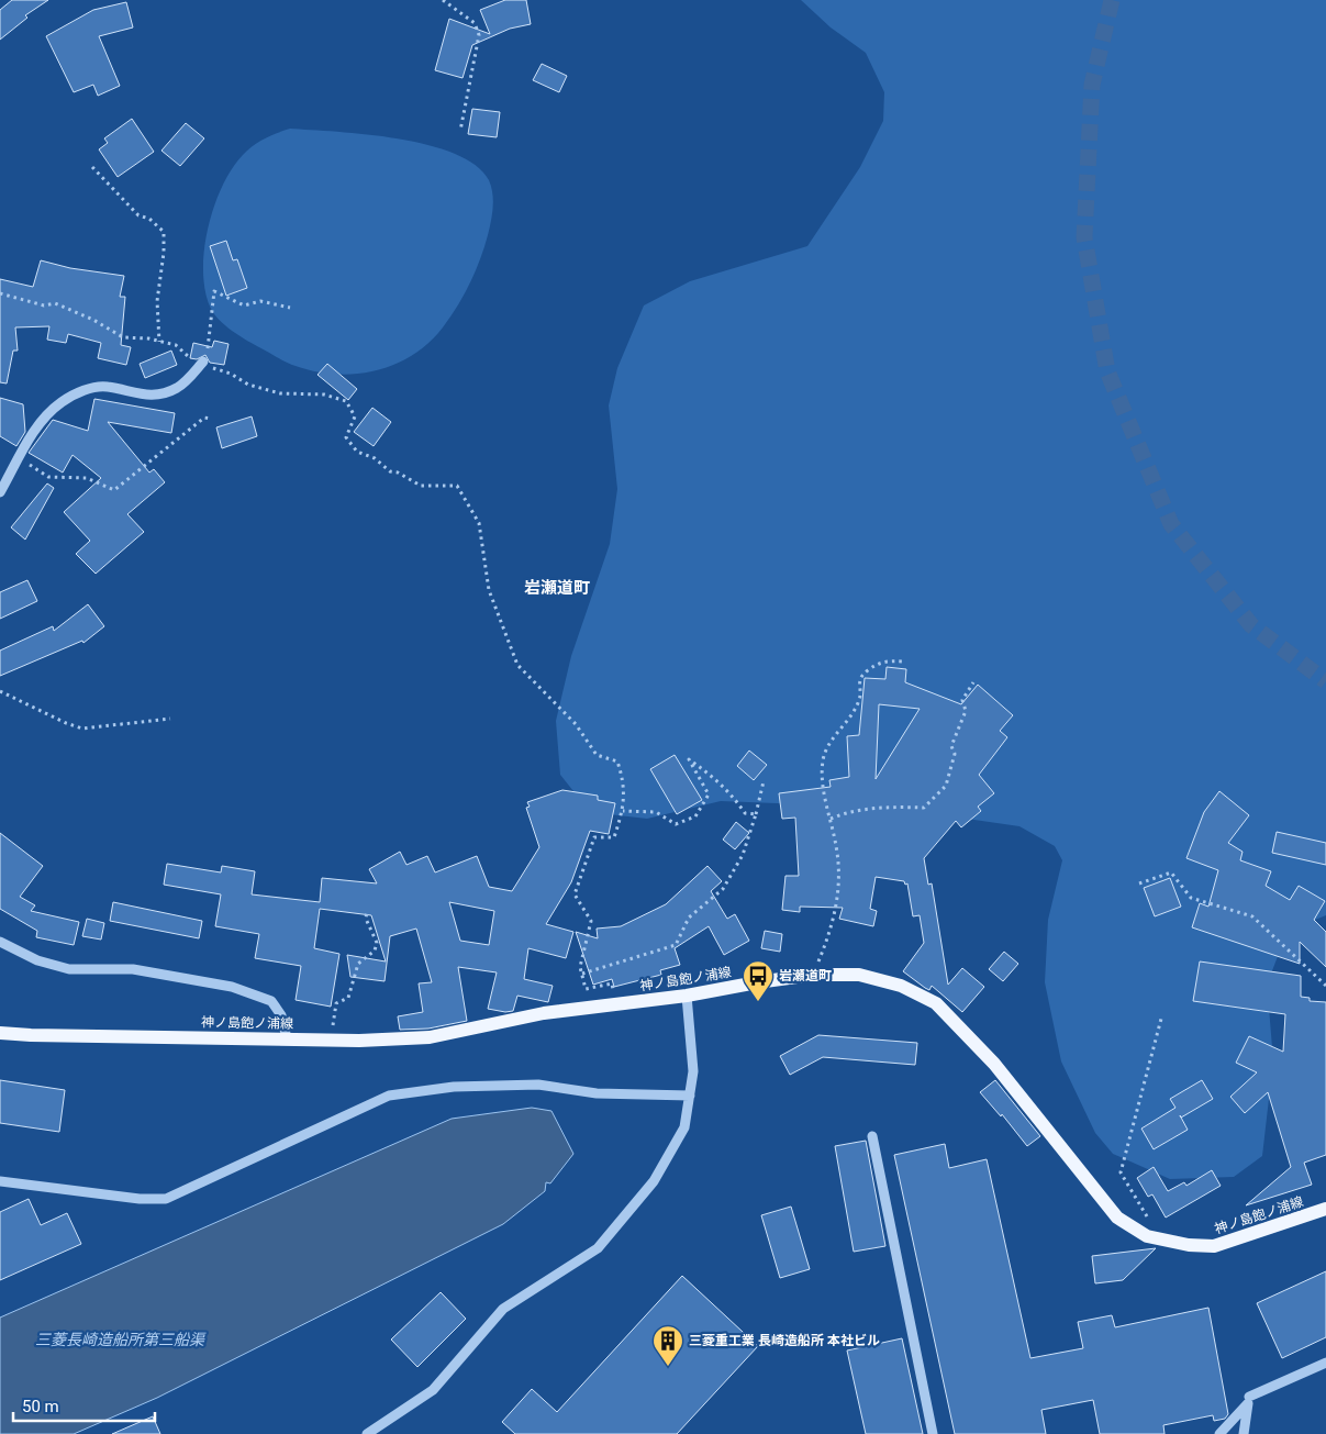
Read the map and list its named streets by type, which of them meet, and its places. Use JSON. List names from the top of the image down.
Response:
{
  "streets": {
    "main road": ["神ノ島飽ノ浦線"]
  },
  "districts": ["岩瀬道町"],
  "water": ["三菱長崎造船所第三船渠"],
  "places": {
    "bus stop": ["岩瀬道町"],
    "building": ["三菱重工業 長崎造船所 本社ビル"]
  },
  "scale_bar": "50 m"
}
